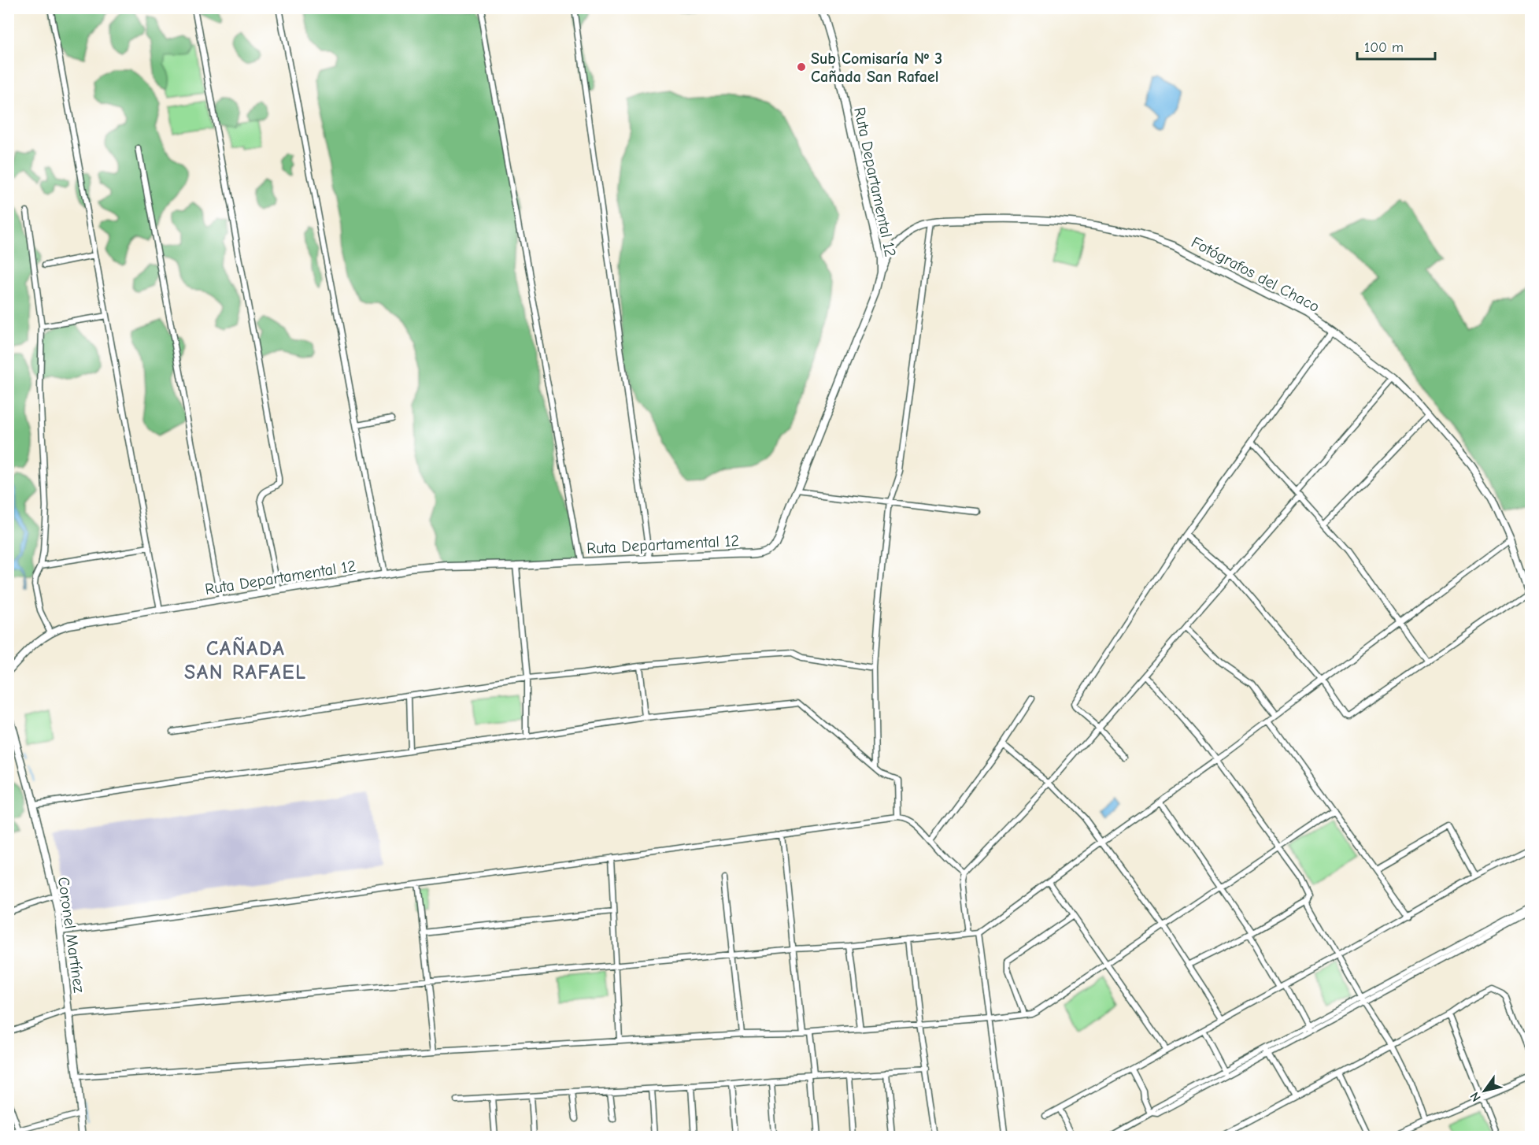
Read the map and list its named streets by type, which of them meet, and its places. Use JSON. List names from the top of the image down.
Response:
{
  "streets": {
    "main road": ["Ruta Departamental 12", "Fotógrafos del Chaco", "Coronel Martínez"]
  },
  "crossings": [
    ["Ruta Departamental 12", "Fotógrafos del Chaco"]
  ],
  "districts": ["CAÑADA SAN RAFAEL"],
  "places": ["Sub Comisaría Nº 3 Cañada San Rafael"],
  "scale_bar": "100 m",
  "north": "bottom left"
}
